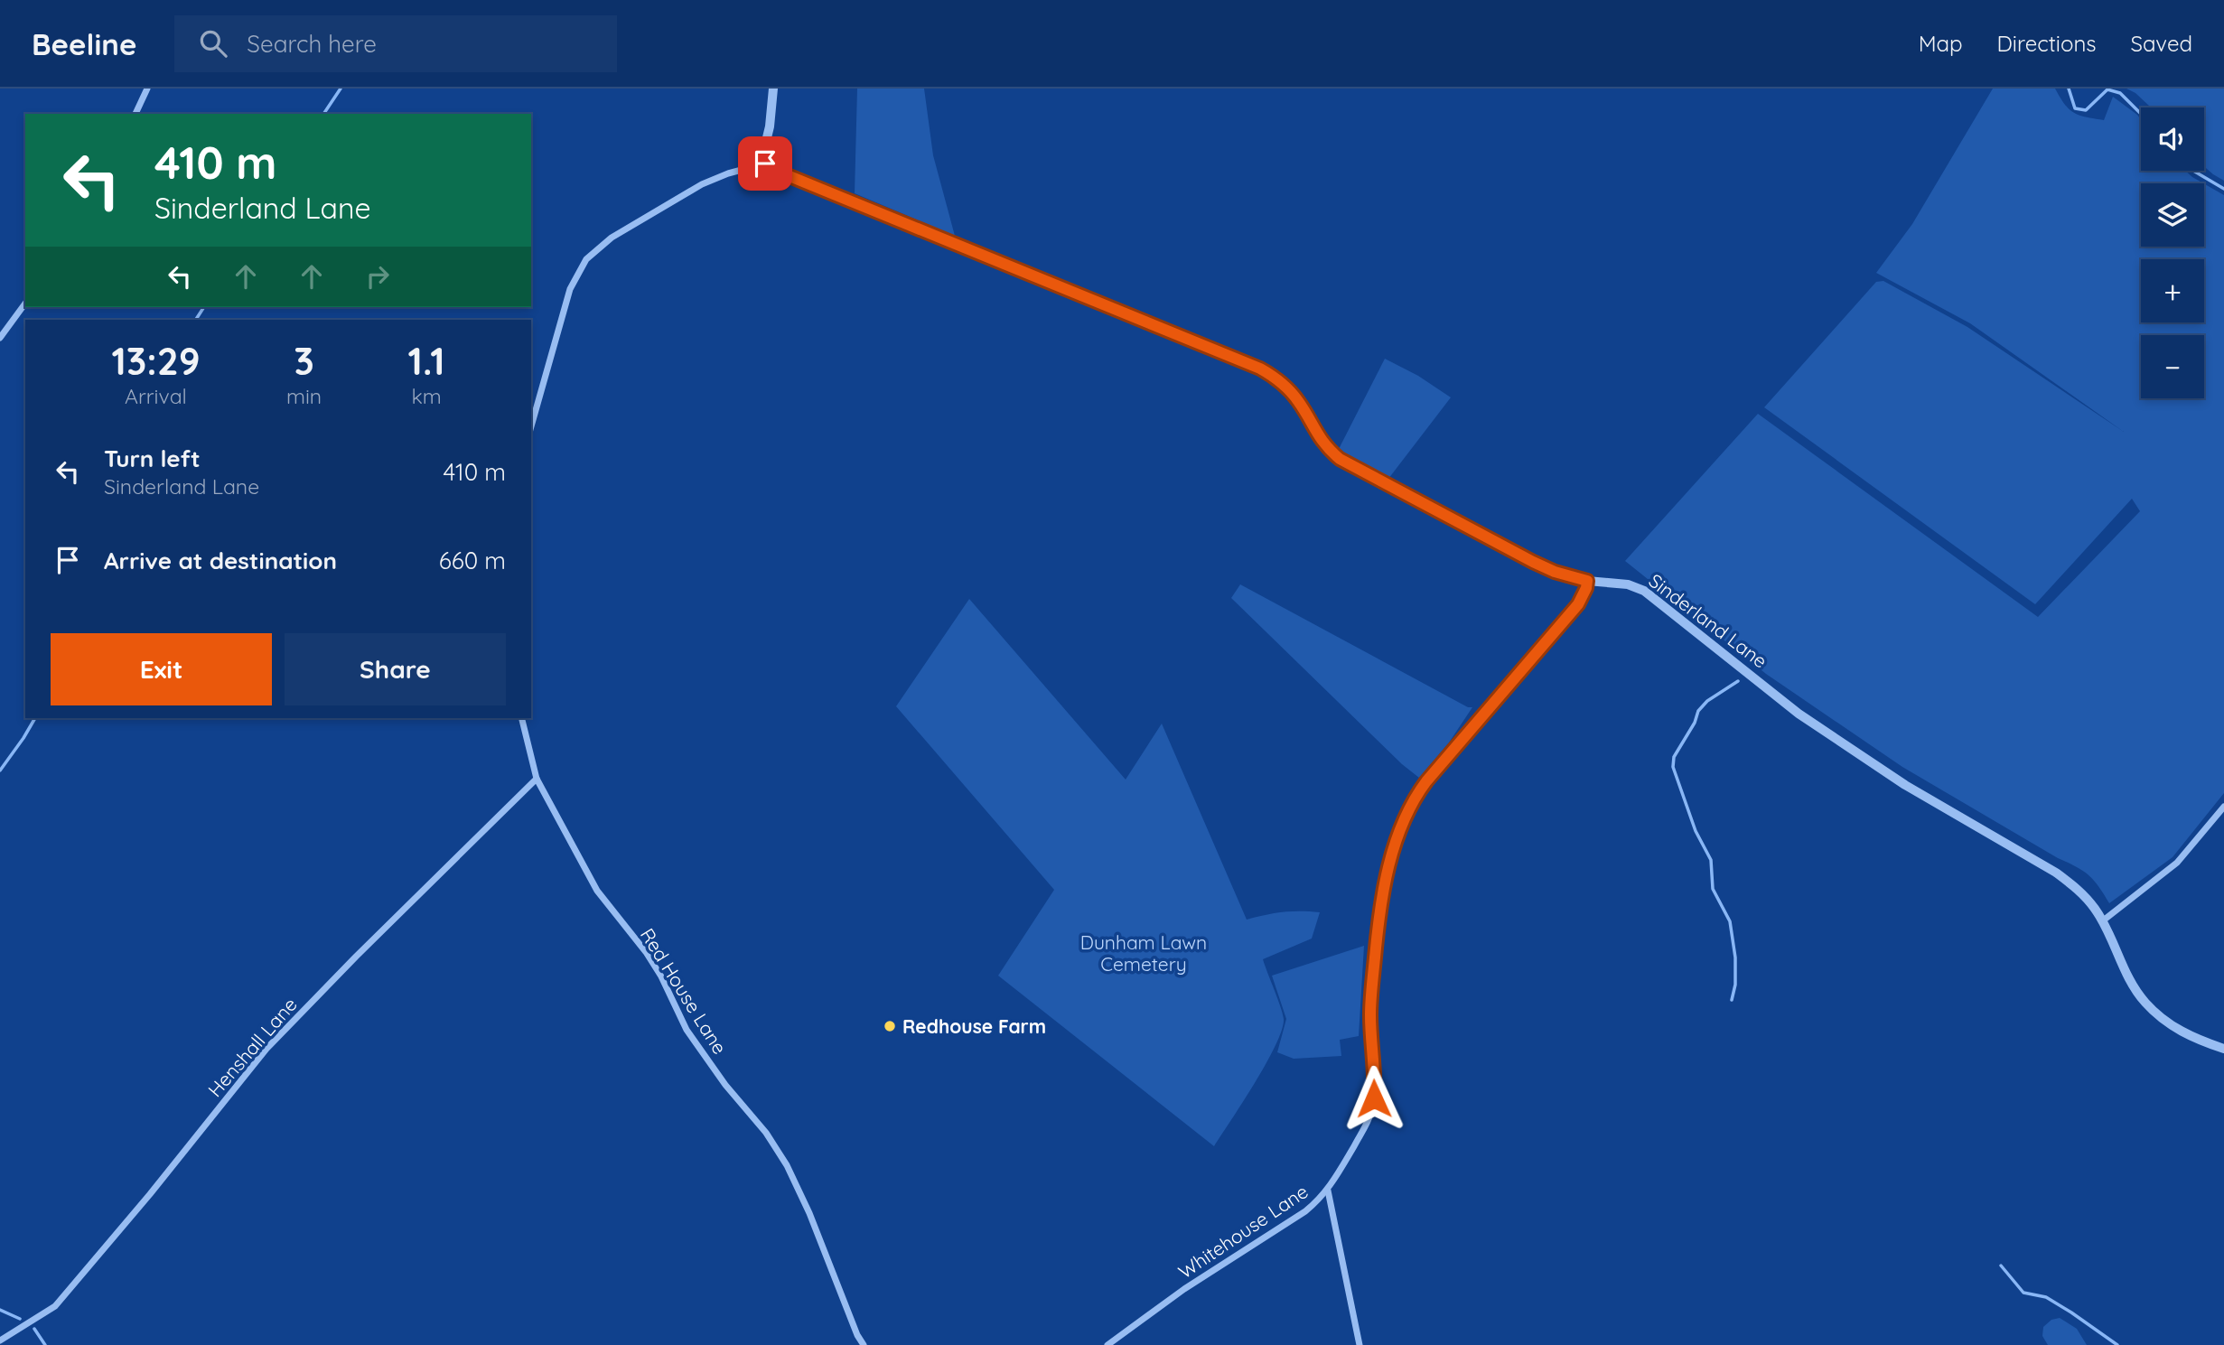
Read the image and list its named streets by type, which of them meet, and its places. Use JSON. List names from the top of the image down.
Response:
{
  "streets": {
    "street": [
      "Sinderland Lane",
      "Red House Lane",
      "Henshall Lane",
      "Whitehouse Lane"
    ]
  },
  "crossings": [
    ["Sinderland Lane", "Whitehouse Lane"],
    ["Red House Lane", "Henshall Lane"]
  ],
  "parks": ["Dunham Lawn Cemetery"],
  "places": ["Redhouse Farm"],
  "page": {
    "header": "Beeline",
    "search": "Search here",
    "nav": ["Map", "Directions", "Saved"],
    "map_buttons": ["+", "−"],
    "turn": ["410 m", "Sinderland Lane"],
    "eta": [
      "13:29",
      "Arrival",
      "3",
      "min",
      "1.1",
      "km"
    ],
    "list": [
      {
        "name": "Turn left",
        "note": "Sinderland Lane",
        "value": "410 m"
      },
      {
        "name": "Arrive at destination",
        "value": "660 m"
      }
    ],
    "buttons": ["Exit", "Share"]
  }
}
